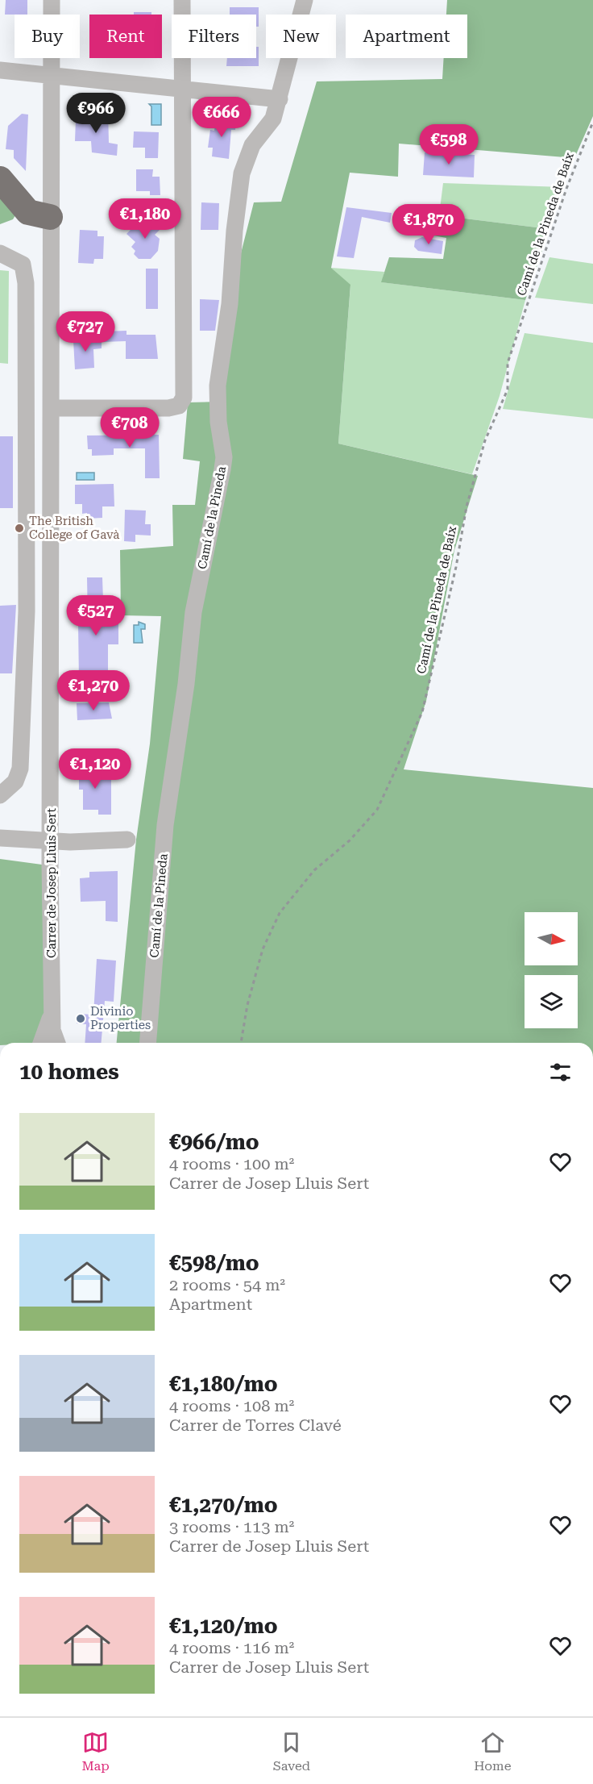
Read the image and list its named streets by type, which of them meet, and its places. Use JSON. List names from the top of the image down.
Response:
{
  "streets": {
    "street": ["Camí de la Pineda", "Carrer de Josep Lluis Sert"],
    "path": ["Camí de la Pineda de Baíx"]
  },
  "places": ["The British College of Gavà", "Divinio Properties"],
  "north": "right",
  "page": {
    "chip": [
      "Buy",
      "Rent",
      "Filters",
      "New",
      "Apartment"
    ],
    "price": [
      "€966",
      "€666",
      "€598",
      "€1,180",
      "€1,870",
      "€727",
      "€708",
      "€527",
      "€1,270",
      "€1,120"
    ],
    "heading": "10 homes",
    "list": [
      {
        "name": "€966/mo",
        "note": "4 rooms · 100 m² · Carrer de Josep Lluis Sert"
      },
      {
        "name": "€598/mo",
        "note": "2 rooms · 54 m² · Apartment"
      },
      {
        "name": "€1,180/mo",
        "note": "4 rooms · 108 m² · Carrer de Torres Clavé"
      },
      {
        "name": "€1,270/mo",
        "note": "3 rooms · 113 m² · Carrer de Josep Lluis Sert"
      },
      {
        "name": "€1,120/mo",
        "note": "4 rooms · 116 m² · Carrer de Josep Lluis Sert"
      }
    ],
    "tabs": ["Map", "Saved", "Home"]
  }
}
